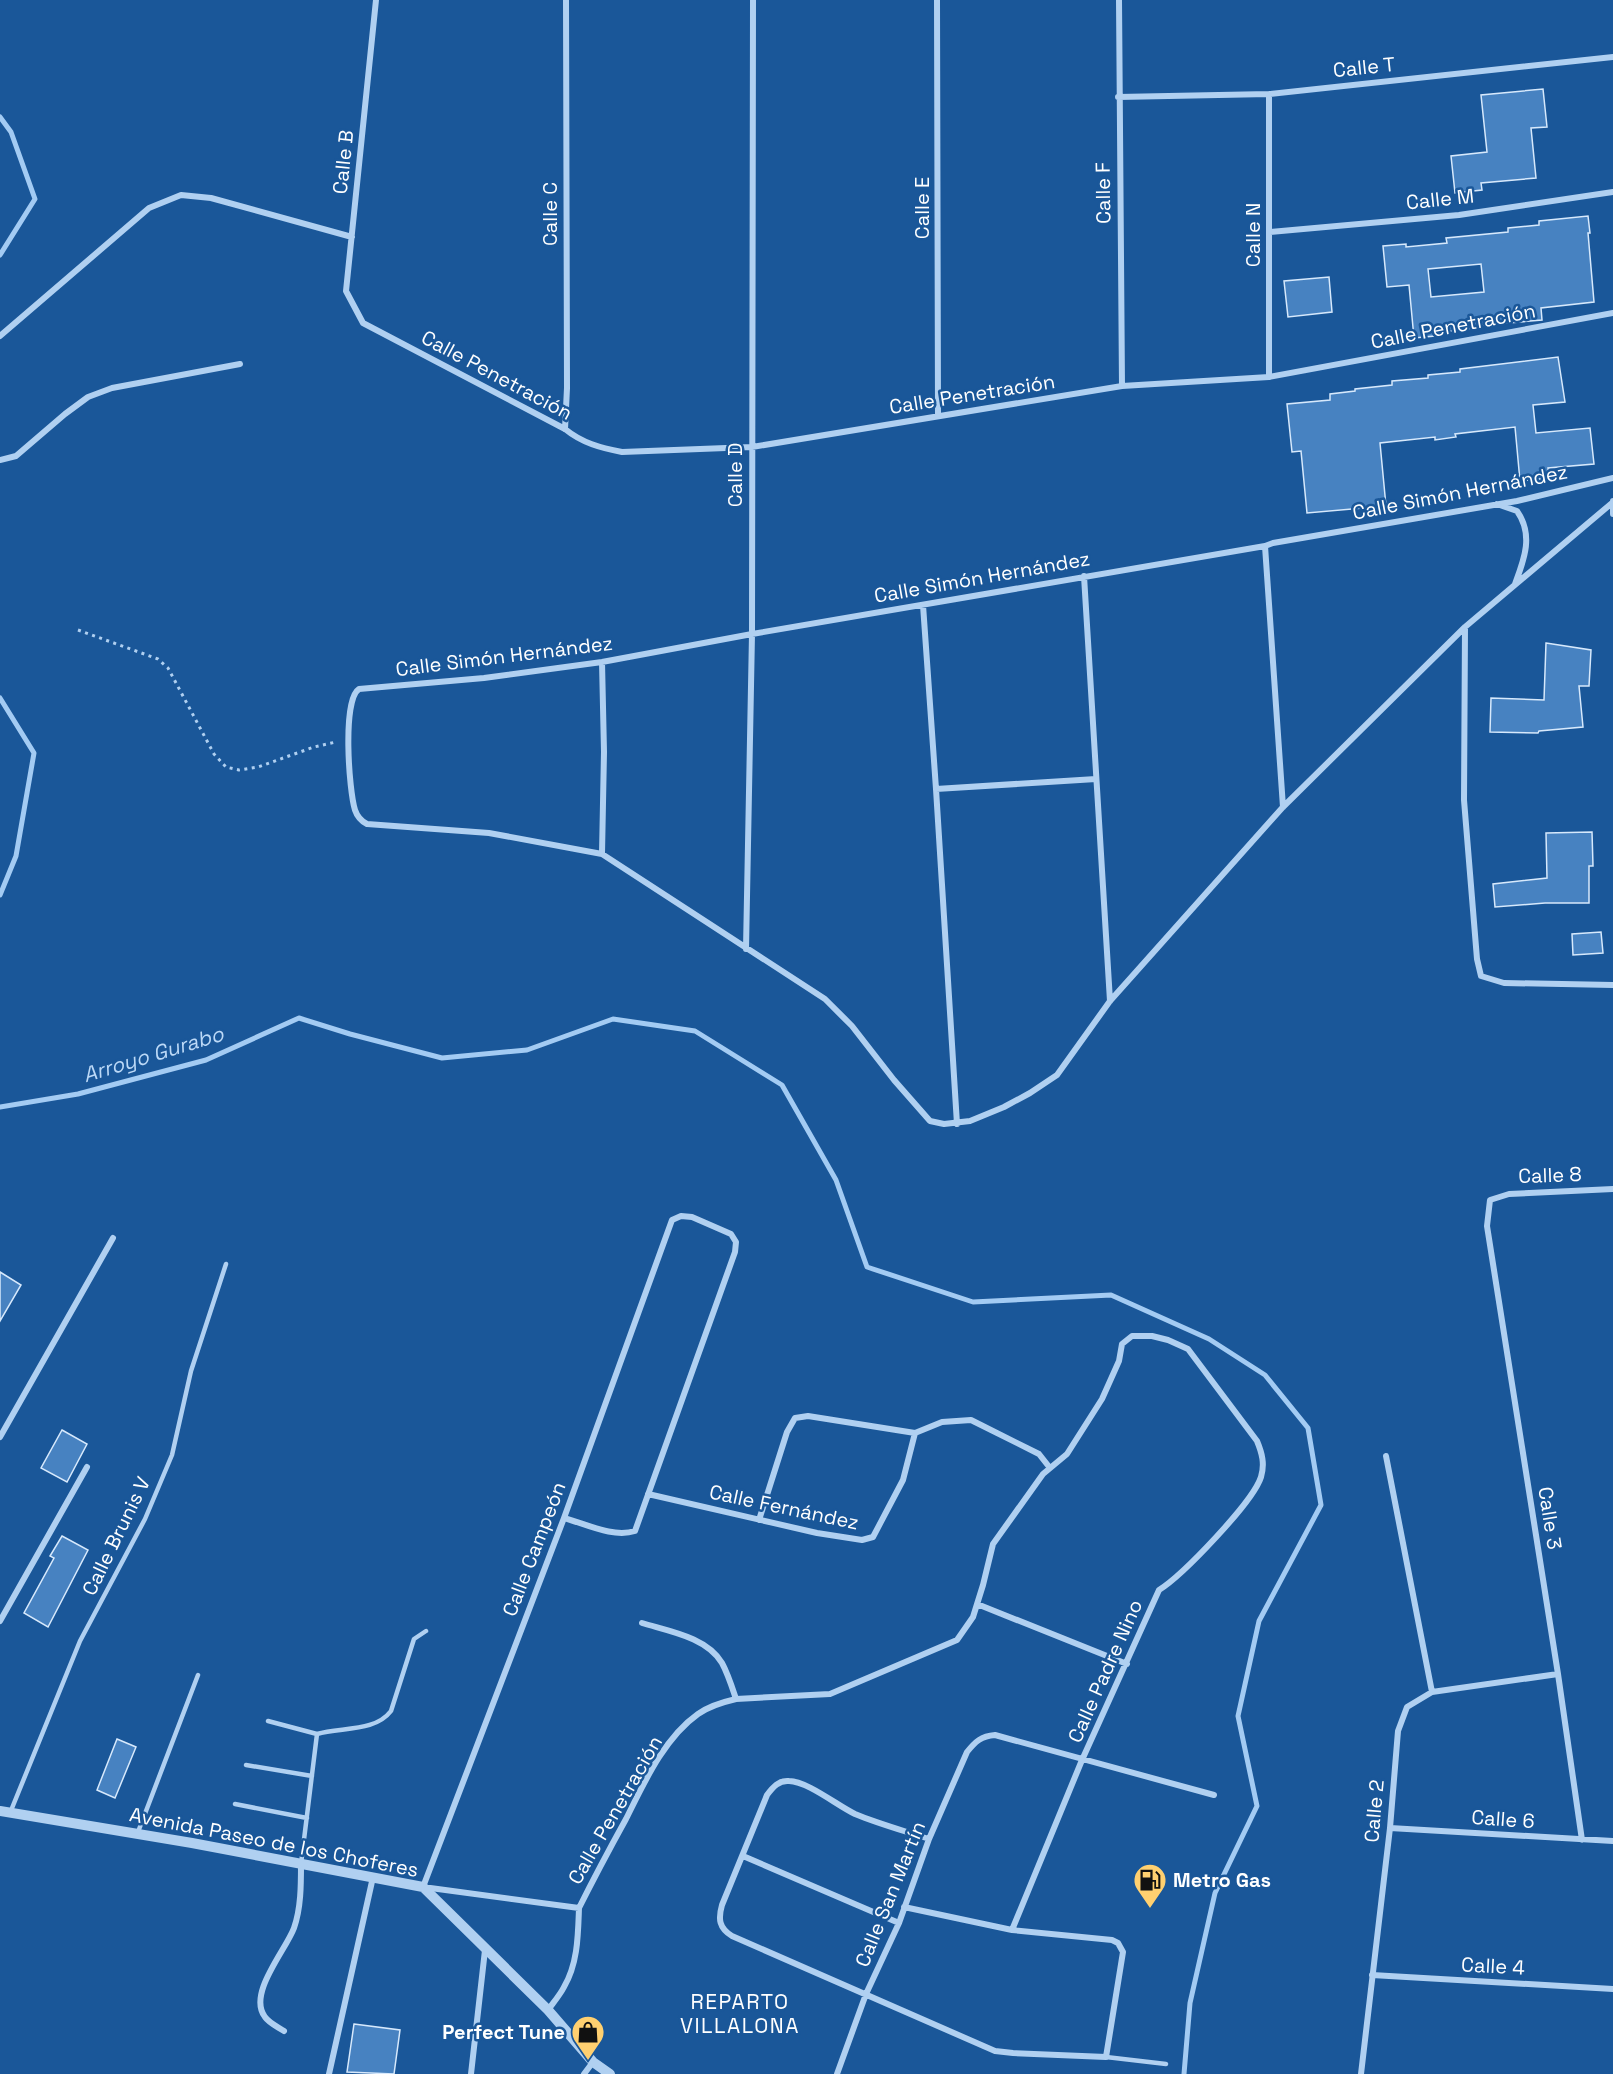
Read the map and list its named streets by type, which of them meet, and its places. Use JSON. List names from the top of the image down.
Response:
{
  "streets": {
    "street": [
      "Calle T",
      "Calle B",
      "Calle F",
      "Calle M",
      "Calle E",
      "Calle C",
      "Calle N",
      "Calle Penetración",
      "Calle D",
      "Calle Simón Hernández",
      "Calle 8",
      "Calle Fernández",
      "Calle 3",
      "Calle Campeón",
      "Calle Padre Nino",
      "Calle 2",
      "Calle 6",
      "Avenida Paseo de los Choferes",
      "Calle San Martín",
      "Calle 4"
    ],
    "lane": ["Calle Brunis V"]
  },
  "crossings": [
    ["Calle T", "Calle F"],
    ["Calle T", "Calle N"],
    ["Calle B", "Calle Penetración"],
    ["Calle F", "Calle Penetración"],
    ["Calle M", "Calle N"],
    ["Calle E", "Calle Penetración"],
    ["Calle C", "Calle Penetración"],
    ["Calle N", "Calle Penetración"],
    ["Calle Penetración", "Calle D"],
    ["Calle Penetración", "Calle Campeón"],
    ["Calle Penetración", "Calle Padre Nino"],
    ["Calle Penetración", "Avenida Paseo de los Choferes"],
    ["Calle D", "Calle Simón Hernández"],
    ["Calle 8", "Calle 3"],
    ["Calle Fernández", "Calle Campeón"],
    ["Calle 3", "Calle 2"],
    ["Calle 3", "Calle 6"],
    ["Calle Brunis V", "Avenida Paseo de los Choferes"],
    ["Calle Campeón", "Avenida Paseo de los Choferes"],
    ["Calle Padre Nino", "Calle San Martín"],
    ["Calle 2", "Calle 6"],
    ["Calle 2", "Calle 4"]
  ],
  "districts": ["REPARTO VILLALONA"],
  "water": ["Arroyo Gurabo"],
  "places": {
    "fuel station": ["Metro Gas"],
    "shop": ["Perfect Tune"]
  }
}
